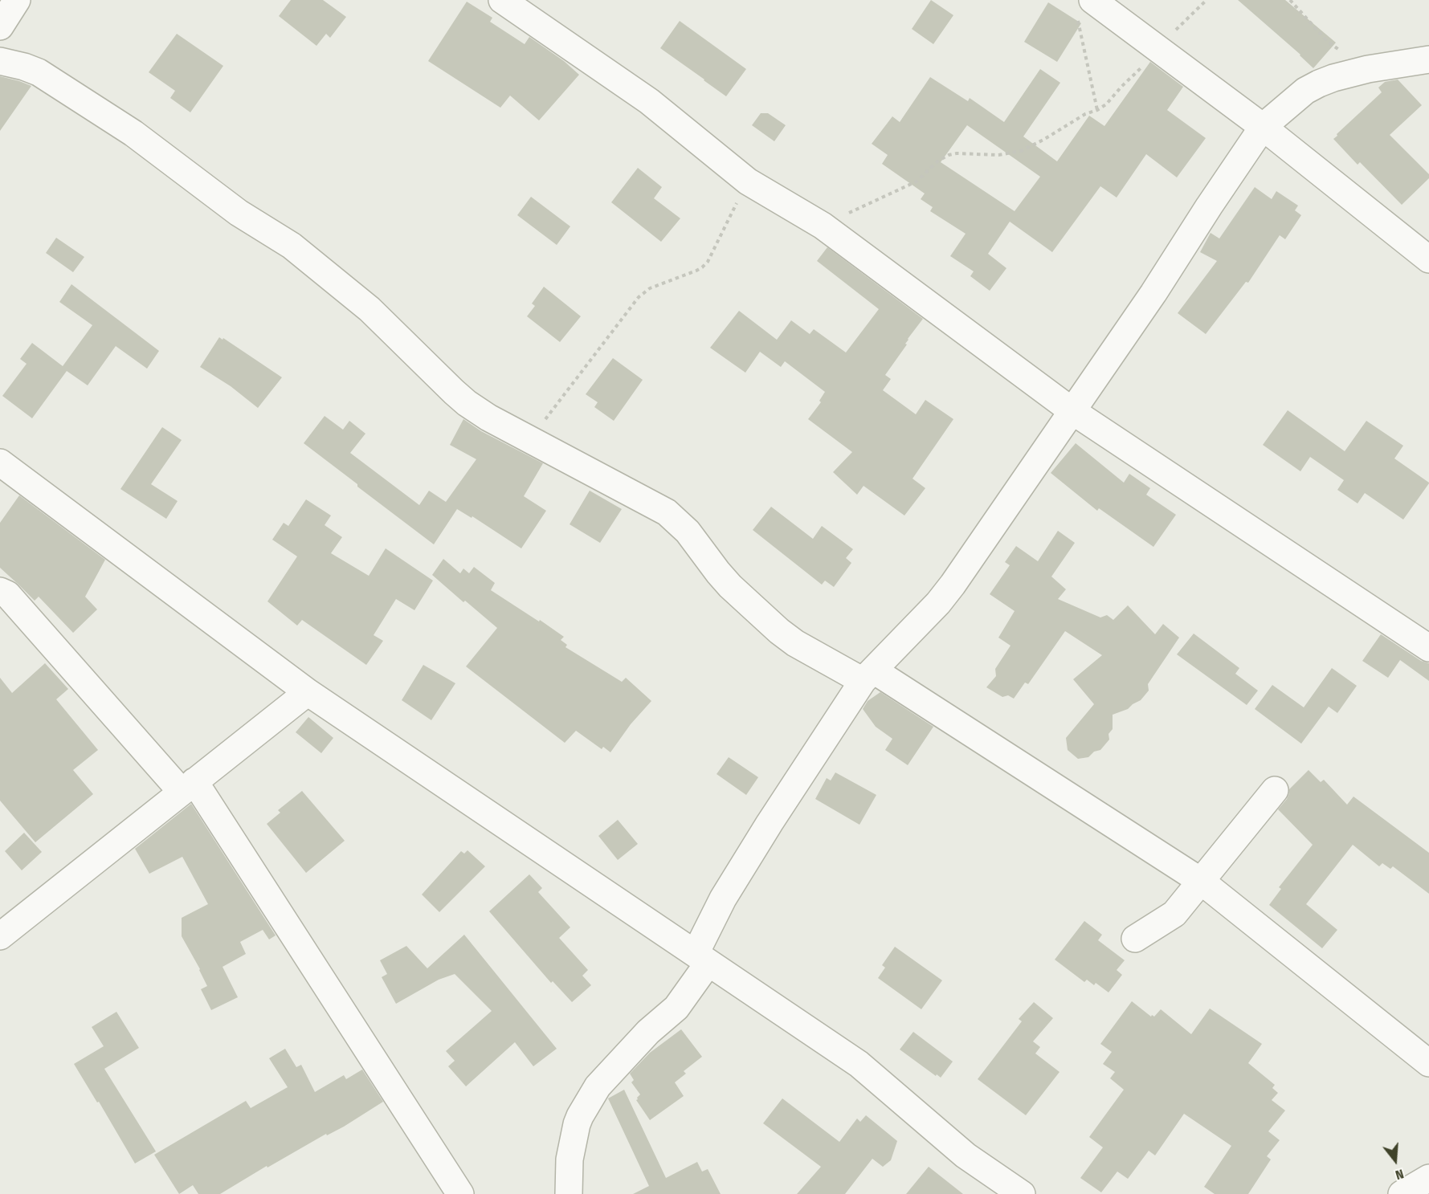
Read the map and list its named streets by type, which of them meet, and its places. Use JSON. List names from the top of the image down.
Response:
{
  "north": "bottom"
}
